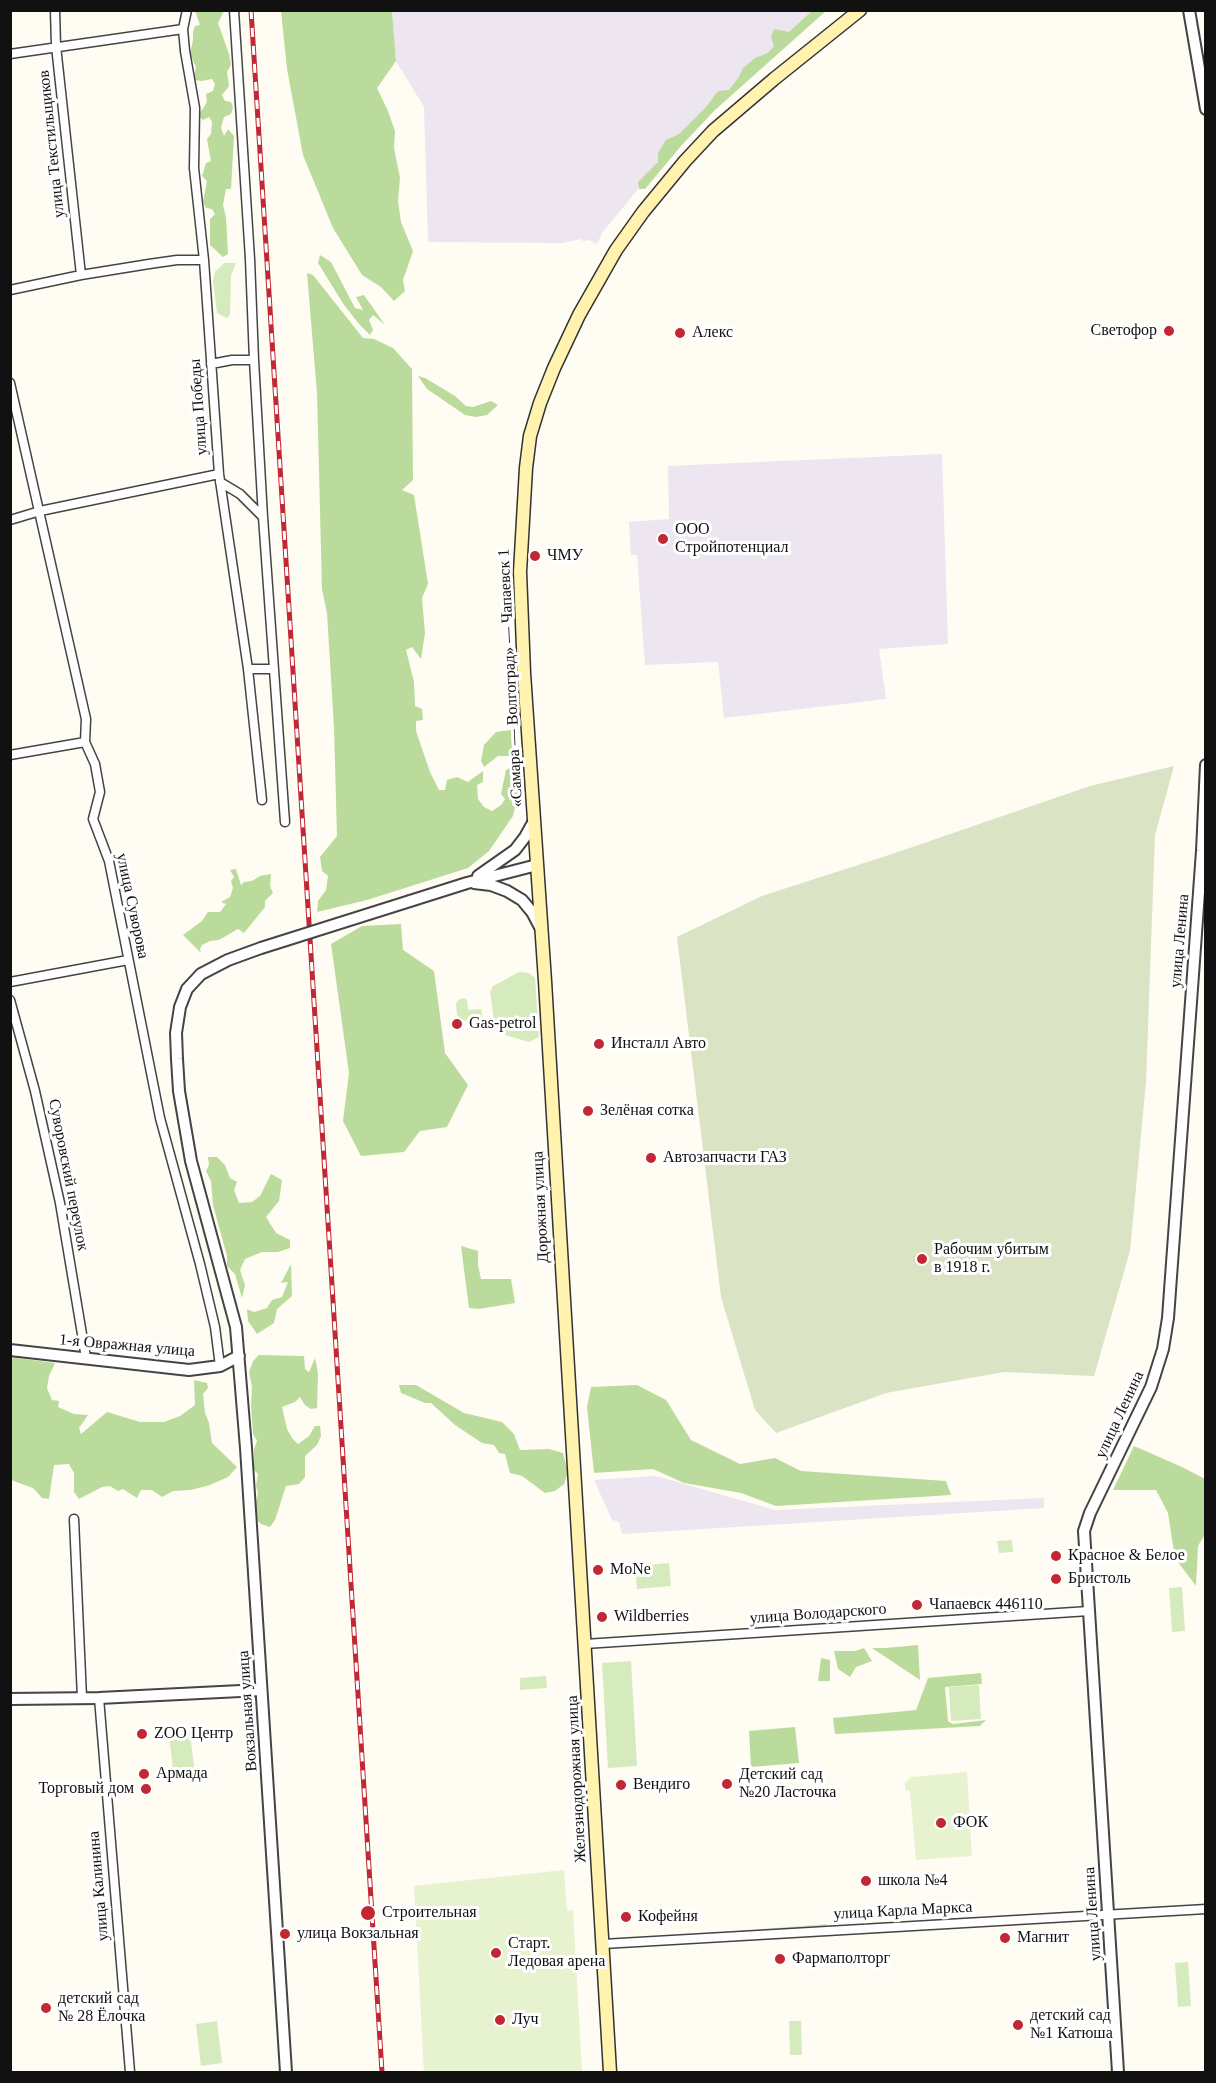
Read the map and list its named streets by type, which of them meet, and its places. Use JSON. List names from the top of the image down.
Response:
{
  "streets": {
    "main road": ["«Самара — Волгоград» — Чапаевск 1", "Дорожная улица", "Железнодорожная улица"],
    "street": [
      "улица Текстильщиков",
      "улица Победы",
      "улица Суворова",
      "улица Ленина",
      "Суворовский переулок",
      "1-я Овражная улица",
      "улица Володарского",
      "Вокзальная улица",
      "улица Калинина",
      "улица Карла Маркса"
    ]
  },
  "crossings": [
    ["«Самара — Волгоград» — Чапаевск 1", "Дорожная улица"],
    ["улица Суворова", "1-я Овражная улица"],
    ["улица Ленина", "улица Володарского"],
    ["улица Ленина", "улица Карла Маркса"],
    ["Суворовский переулок", "1-я Овражная улица"],
    ["Дорожная улица", "Железнодорожная улица"],
    ["1-я Овражная улица", "Вокзальная улица"],
    ["улица Володарского", "Железнодорожная улица"],
    ["Железнодорожная улица", "улица Карла Маркса"]
  ],
  "places": [
    "Светофор",
    "Алекс",
    "ООО Стройпотенциал",
    "ЧМУ",
    "Gas-petrol",
    "Инсталл Авто",
    "Зелёная сотка",
    "Автозапчасти ГАЗ",
    "Рабочим убитым в 1918 г.",
    "Красное & Белое",
    "MoNe",
    "Бристоль",
    "Чапаевск 446110",
    "Wildberries",
    "ZOO Центр",
    "Армада",
    "Детский сад №20 Ласточка",
    "Вендиго",
    "Торговый дом",
    "ФОК",
    "школа №4",
    "Строительная",
    "Кофейня",
    "улица Вокзальная",
    "Магнит",
    "Старт. Ледовая арена",
    "Фармаполторг",
    "детский сад № 28 Ёлочка",
    "Луч",
    "детский сад №1 Катюша"
  ]
}
